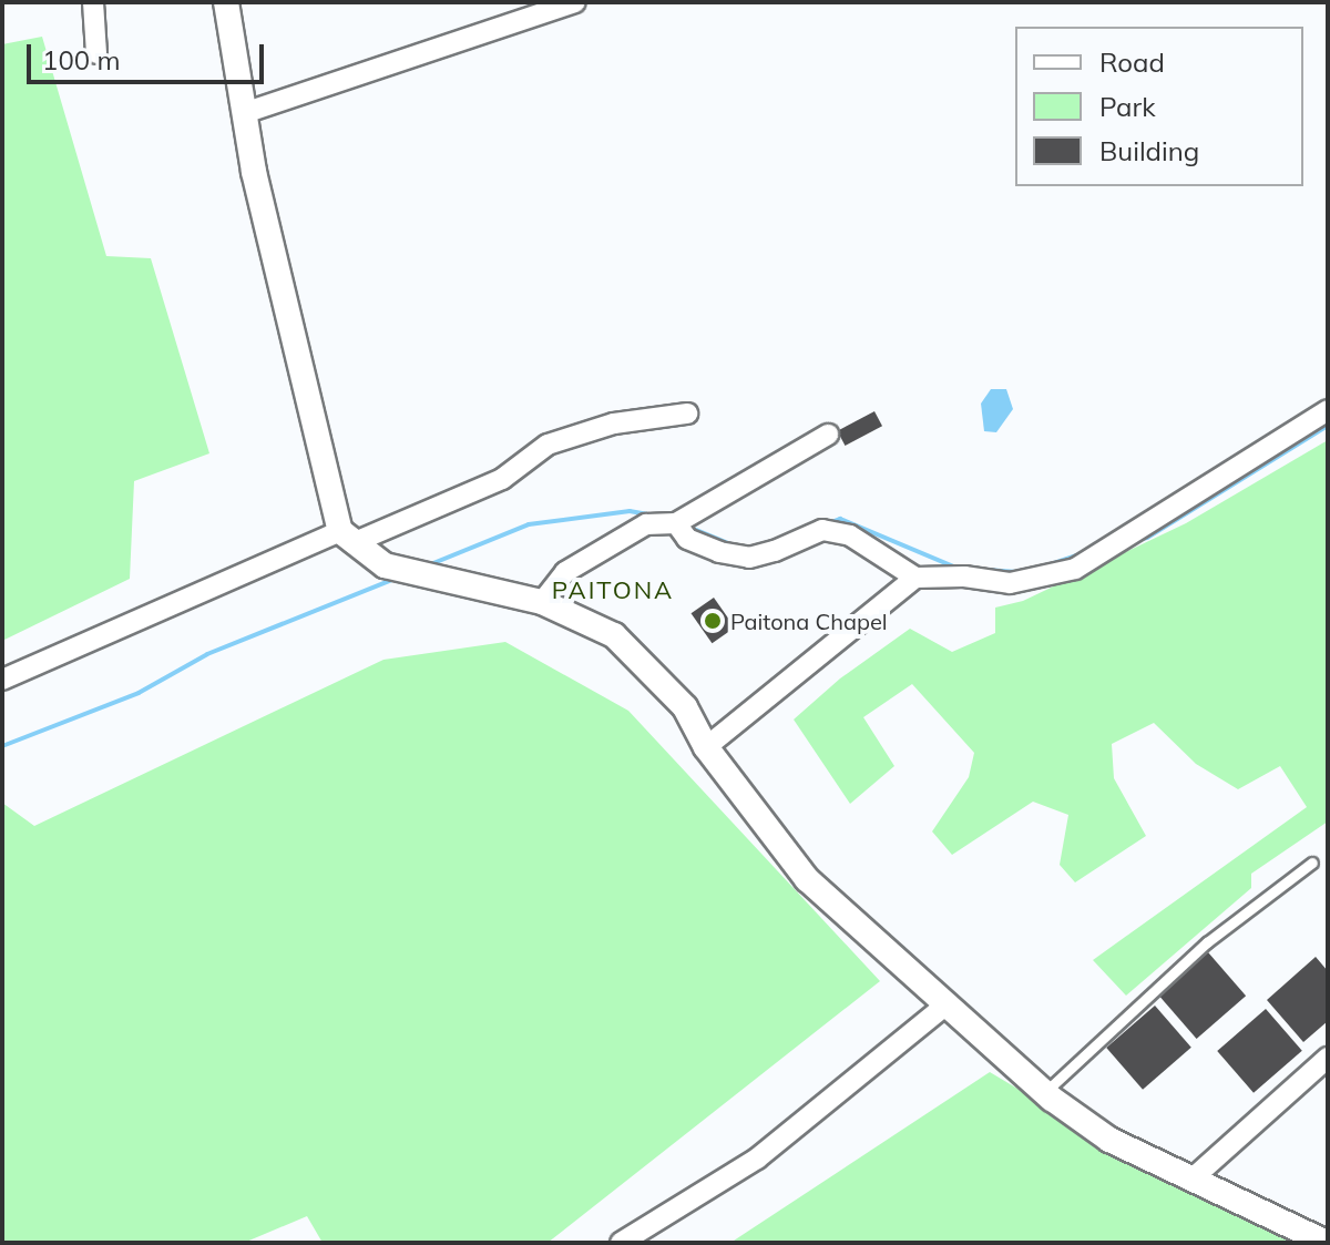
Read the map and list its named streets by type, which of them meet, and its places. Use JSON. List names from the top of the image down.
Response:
{
  "districts": ["PAITONA"],
  "places": ["Paitona Chapel"],
  "legend": ["Road", "Park", "Building"],
  "scale_bar": "100 m"
}
